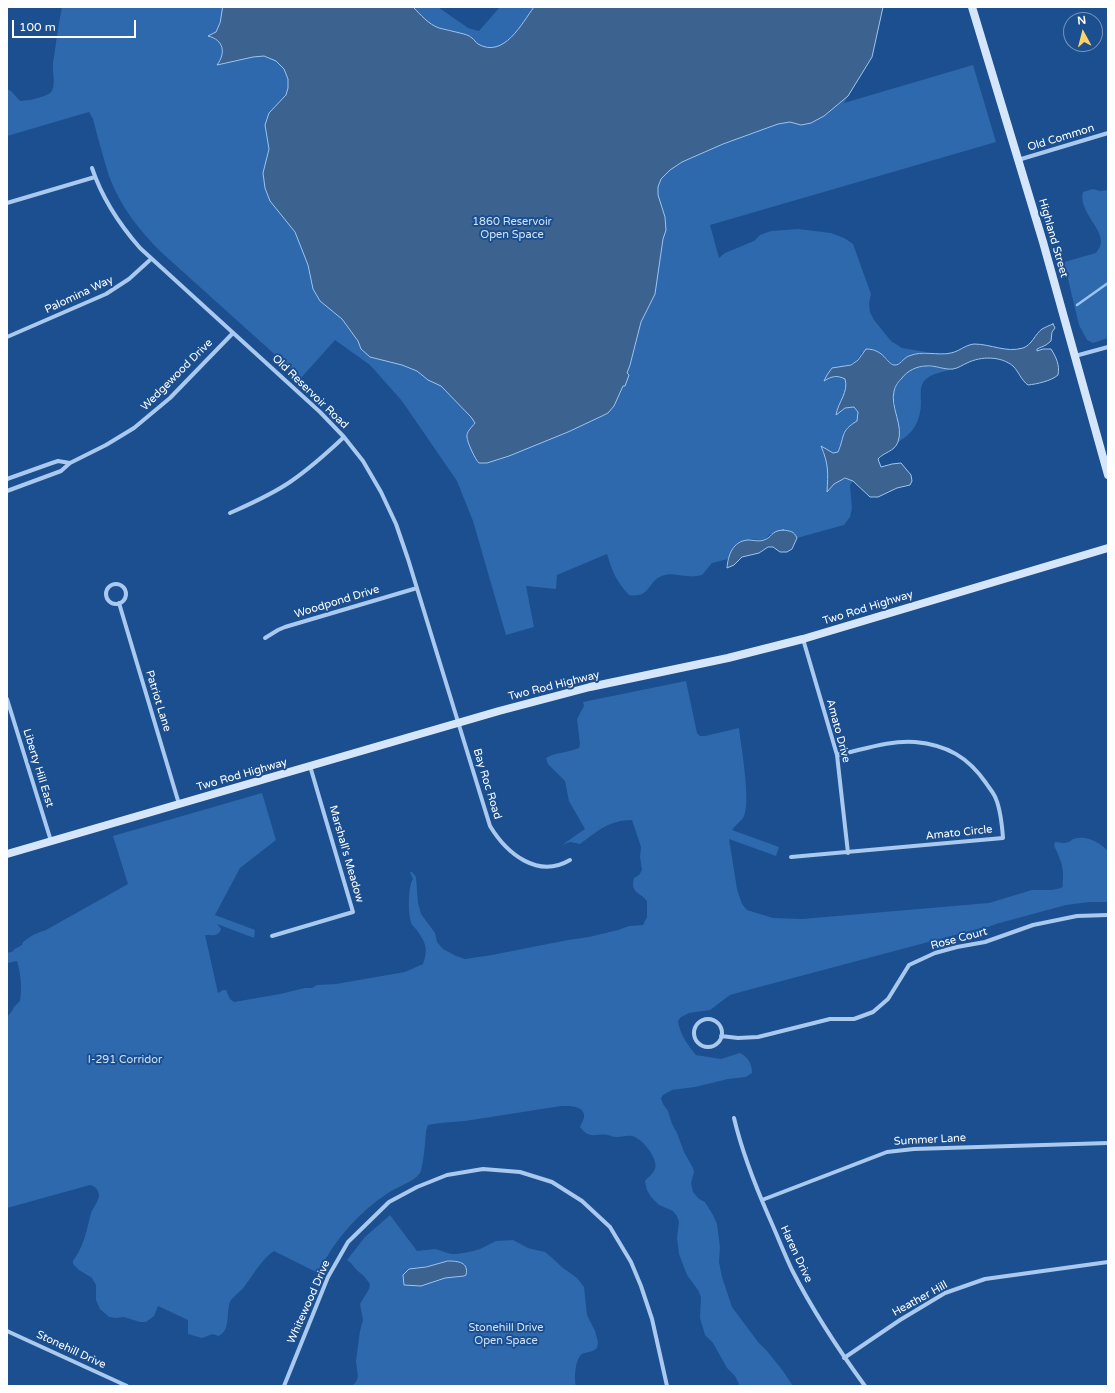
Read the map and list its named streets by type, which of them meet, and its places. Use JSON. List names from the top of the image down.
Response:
{
  "streets": {
    "street": [
      "Old Common",
      "Highland Street",
      "Palomina Way",
      "Wedgewood Drive",
      "Old Reservoir Road",
      "Woodpond Drive",
      "Two Rod Highway",
      "Patriot Lane",
      "Amato Drive",
      "Liberty Hill East",
      "Bay Roc Road",
      "Amato Circle",
      "Marshall's Meadow",
      "Rose Court",
      "Summer Lane",
      "Haren Drive",
      "Heather Hill",
      "Whitewood Drive",
      "Stonehill Drive"
    ]
  },
  "crossings": [
    ["Old Common", "Highland Street"],
    ["Palomina Way", "Old Reservoir Road"],
    ["Wedgewood Drive", "Old Reservoir Road"],
    ["Old Reservoir Road", "Woodpond Drive"],
    ["Old Reservoir Road", "Two Rod Highway"],
    ["Old Reservoir Road", "Bay Roc Road"],
    ["Two Rod Highway", "Patriot Lane"],
    ["Two Rod Highway", "Amato Drive"],
    ["Two Rod Highway", "Liberty Hill East"],
    ["Two Rod Highway", "Bay Roc Road"],
    ["Two Rod Highway", "Marshall's Meadow"],
    ["Amato Drive", "Amato Circle"],
    ["Summer Lane", "Haren Drive"],
    ["Haren Drive", "Heather Hill"]
  ],
  "parks": ["1860 Reservoir Open Space", "I-291 Corridor", "Stonehill Drive Open Space"],
  "scale_bar": "100 m",
  "north": "top"
}
